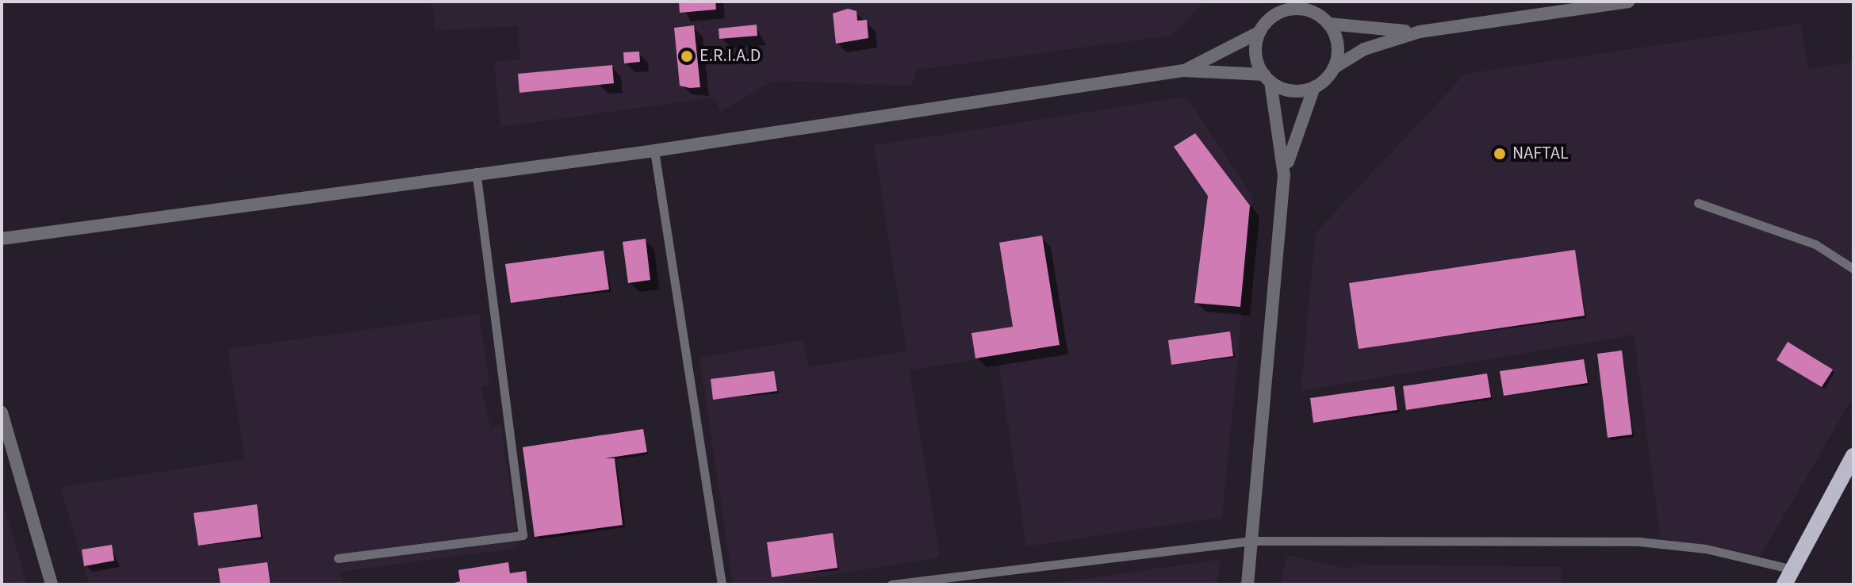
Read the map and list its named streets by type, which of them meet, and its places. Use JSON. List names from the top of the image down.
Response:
{
  "places": ["E.R.I.A.D", "NAFTAL"]
}
